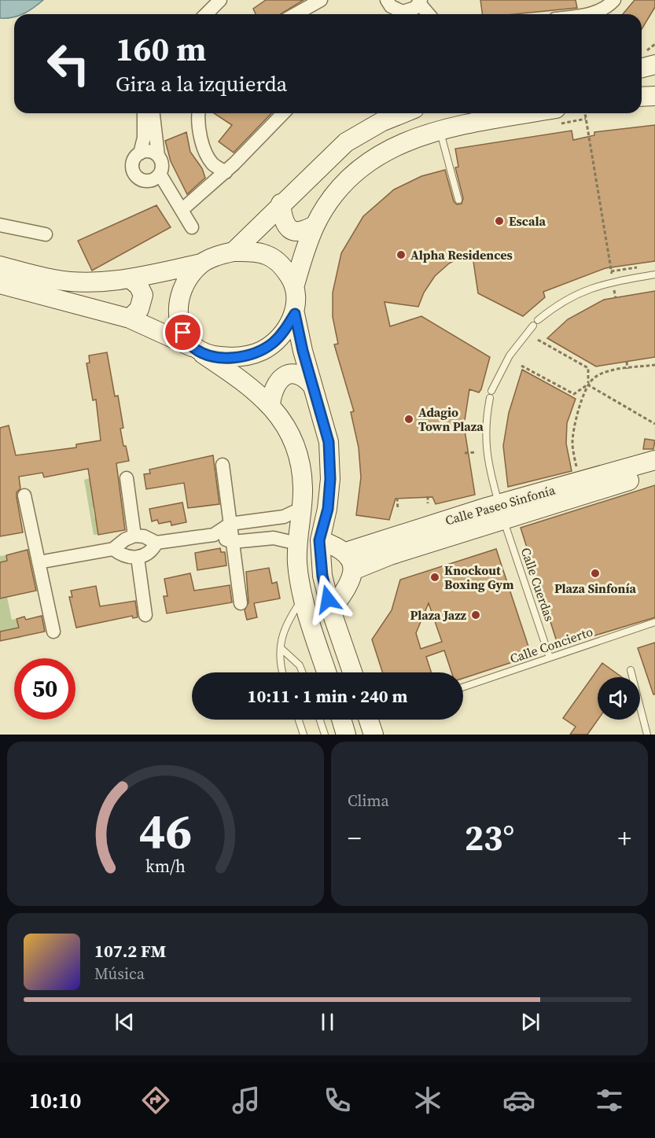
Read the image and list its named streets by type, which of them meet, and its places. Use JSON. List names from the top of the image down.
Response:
{
  "streets": {
    "main road": ["Calle Paseo Sinfonía"],
    "lane": ["Calle Cuerdas", "Calle Concierto"]
  },
  "crossings": [
    ["Calle Paseo Sinfonía", "Calle Cuerdas"],
    ["Calle Cuerdas", "Calle Concierto"]
  ],
  "places": [
    "Escala",
    "Alpha Residences",
    "Adagio Town Plaza",
    "Plaza Sinfonía",
    "Knockout Boxing Gym",
    "Plaza Jazz"
  ],
  "page": {
    "turn": ["160 m", "Gira a la izquierda"],
    "limit": "50",
    "trip": "10:11 · 1 min · 240 m",
    "tile": "Clima",
    "heat": ["−", "23°", "+"],
    "song": ["107.2 FM", "Música"],
    "tabs": "10:10",
    "gauge": ["46", "km/h"]
  }
}
